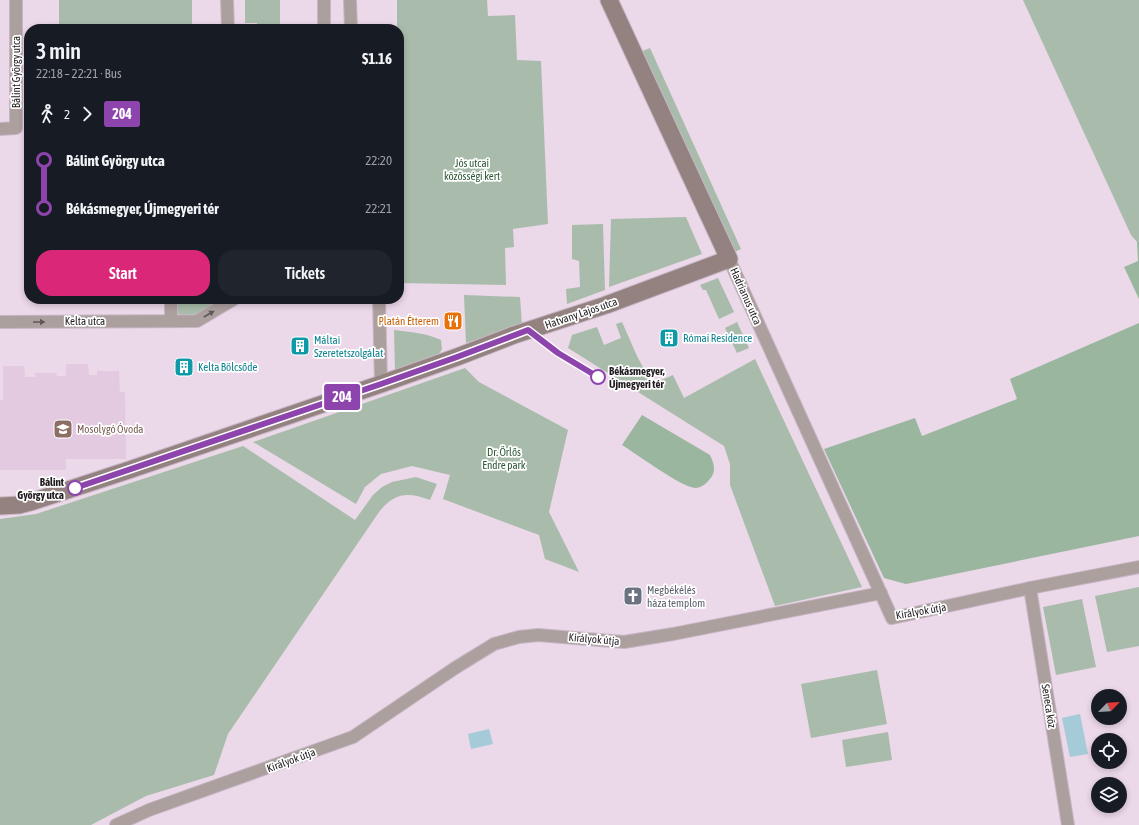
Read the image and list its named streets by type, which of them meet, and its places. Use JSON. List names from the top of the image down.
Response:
{
  "streets": {
    "street": [
      "Bálint György utca",
      "Hadrianus utca",
      "Hatvany Lajos utca",
      "Kelta utca",
      "Királyok útja",
      "Seneca köz"
    ]
  },
  "crossings": [
    ["Hadrianus utca", "Hatvany Lajos utca"],
    ["Hadrianus utca", "Királyok útja"],
    ["Királyok útja", "Seneca köz"]
  ],
  "one_way": ["Kelta utca"],
  "parks": ["Jós utcai közösségi kert", "Dr. Örlős Endre park"],
  "places": {
    "restaurant": ["Platán Étterem"],
    "building": ["Római Residence", "Máltai Szeretetszolgálat", "Kelta Bölcsőde"],
    "other": ["Békásmegyer, Újmegyeri tér", "Bálint György utca"],
    "school or university": ["Mosolygó Óvoda"],
    "church": ["Megbékélés háza templom"]
  },
  "lines": ["bus line 204"],
  "north": "top right",
  "page": {
    "on_map": "204",
    "heading": ["3 min", "22:18 – 22:21 · Bus", "$1.16"],
    "legs": ["2", "204"],
    "list": [
      {
        "name": "Bálint György utca",
        "value": "22:20"
      },
      {
        "name": "Békásmegyer, Újmegyeri tér",
        "value": "22:21"
      }
    ],
    "buttons": ["Start", "Tickets"]
  }
}
